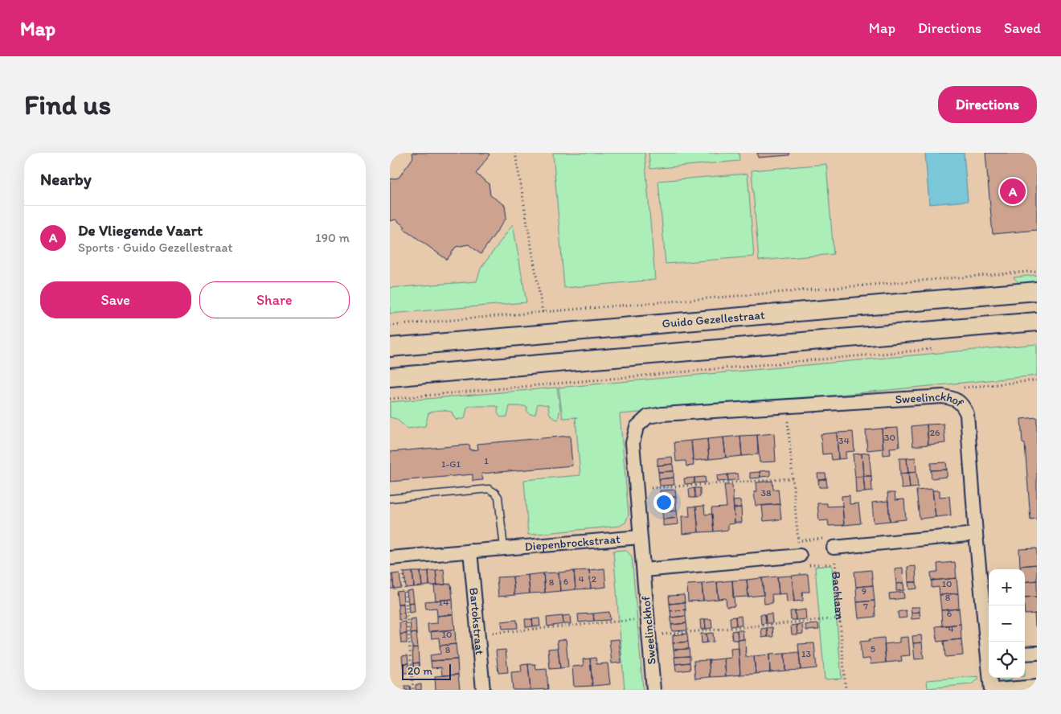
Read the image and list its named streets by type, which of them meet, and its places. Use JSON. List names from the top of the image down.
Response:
{
  "streets": {
    "main road": ["Guido Gezellestraat"],
    "street": ["Sweelinckhof", "Diepenbrockstraat", "Bartokstraat"],
    "path": ["Bachlaan"]
  },
  "crossings": [
    ["Sweelinckhof", "Diepenbrockstraat"],
    ["Diepenbrockstraat", "Bartokstraat"]
  ],
  "house_numbers": [
    "26",
    "30",
    "34",
    "1",
    "1-G1",
    "38",
    "4",
    "2",
    "6",
    "8",
    "10",
    "9",
    "8",
    "14",
    "7",
    "6",
    "4",
    "10",
    "5",
    "8",
    "13"
  ],
  "scale_bar": "20 m",
  "page": {
    "header": "Map",
    "nav": ["Map", "Directions", "Saved"],
    "buttons": [
      "Directions",
      ["Save", "Share"]
    ],
    "title": "Find us",
    "heading": "Nearby",
    "pins": "A",
    "list": [
      {
        "mark": "A",
        "name": "De Vliegende Vaart",
        "note": "Sports · Guido Gezellestraat",
        "value": "190 m"
      }
    ],
    "map_buttons": ["+", "−"],
    "scale": "20 m"
  }
}
